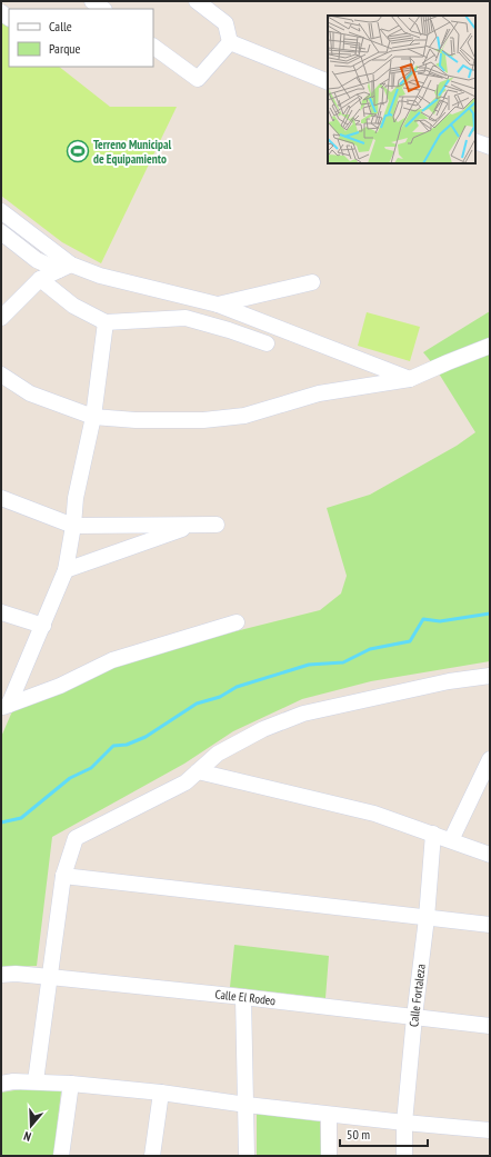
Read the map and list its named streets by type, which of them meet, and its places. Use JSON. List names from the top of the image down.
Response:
{
  "streets": {
    "street": ["Calle Fortaleza", "Calle El Rodeo"]
  },
  "crossings": [
    ["Calle Fortaleza", "Calle El Rodeo"]
  ],
  "places": {
    "sports": ["Terreno Municipal de Equipamiento"]
  },
  "legend": ["Calle", "Parque"],
  "scale_bar": "50 m",
  "north": "bottom"
}
